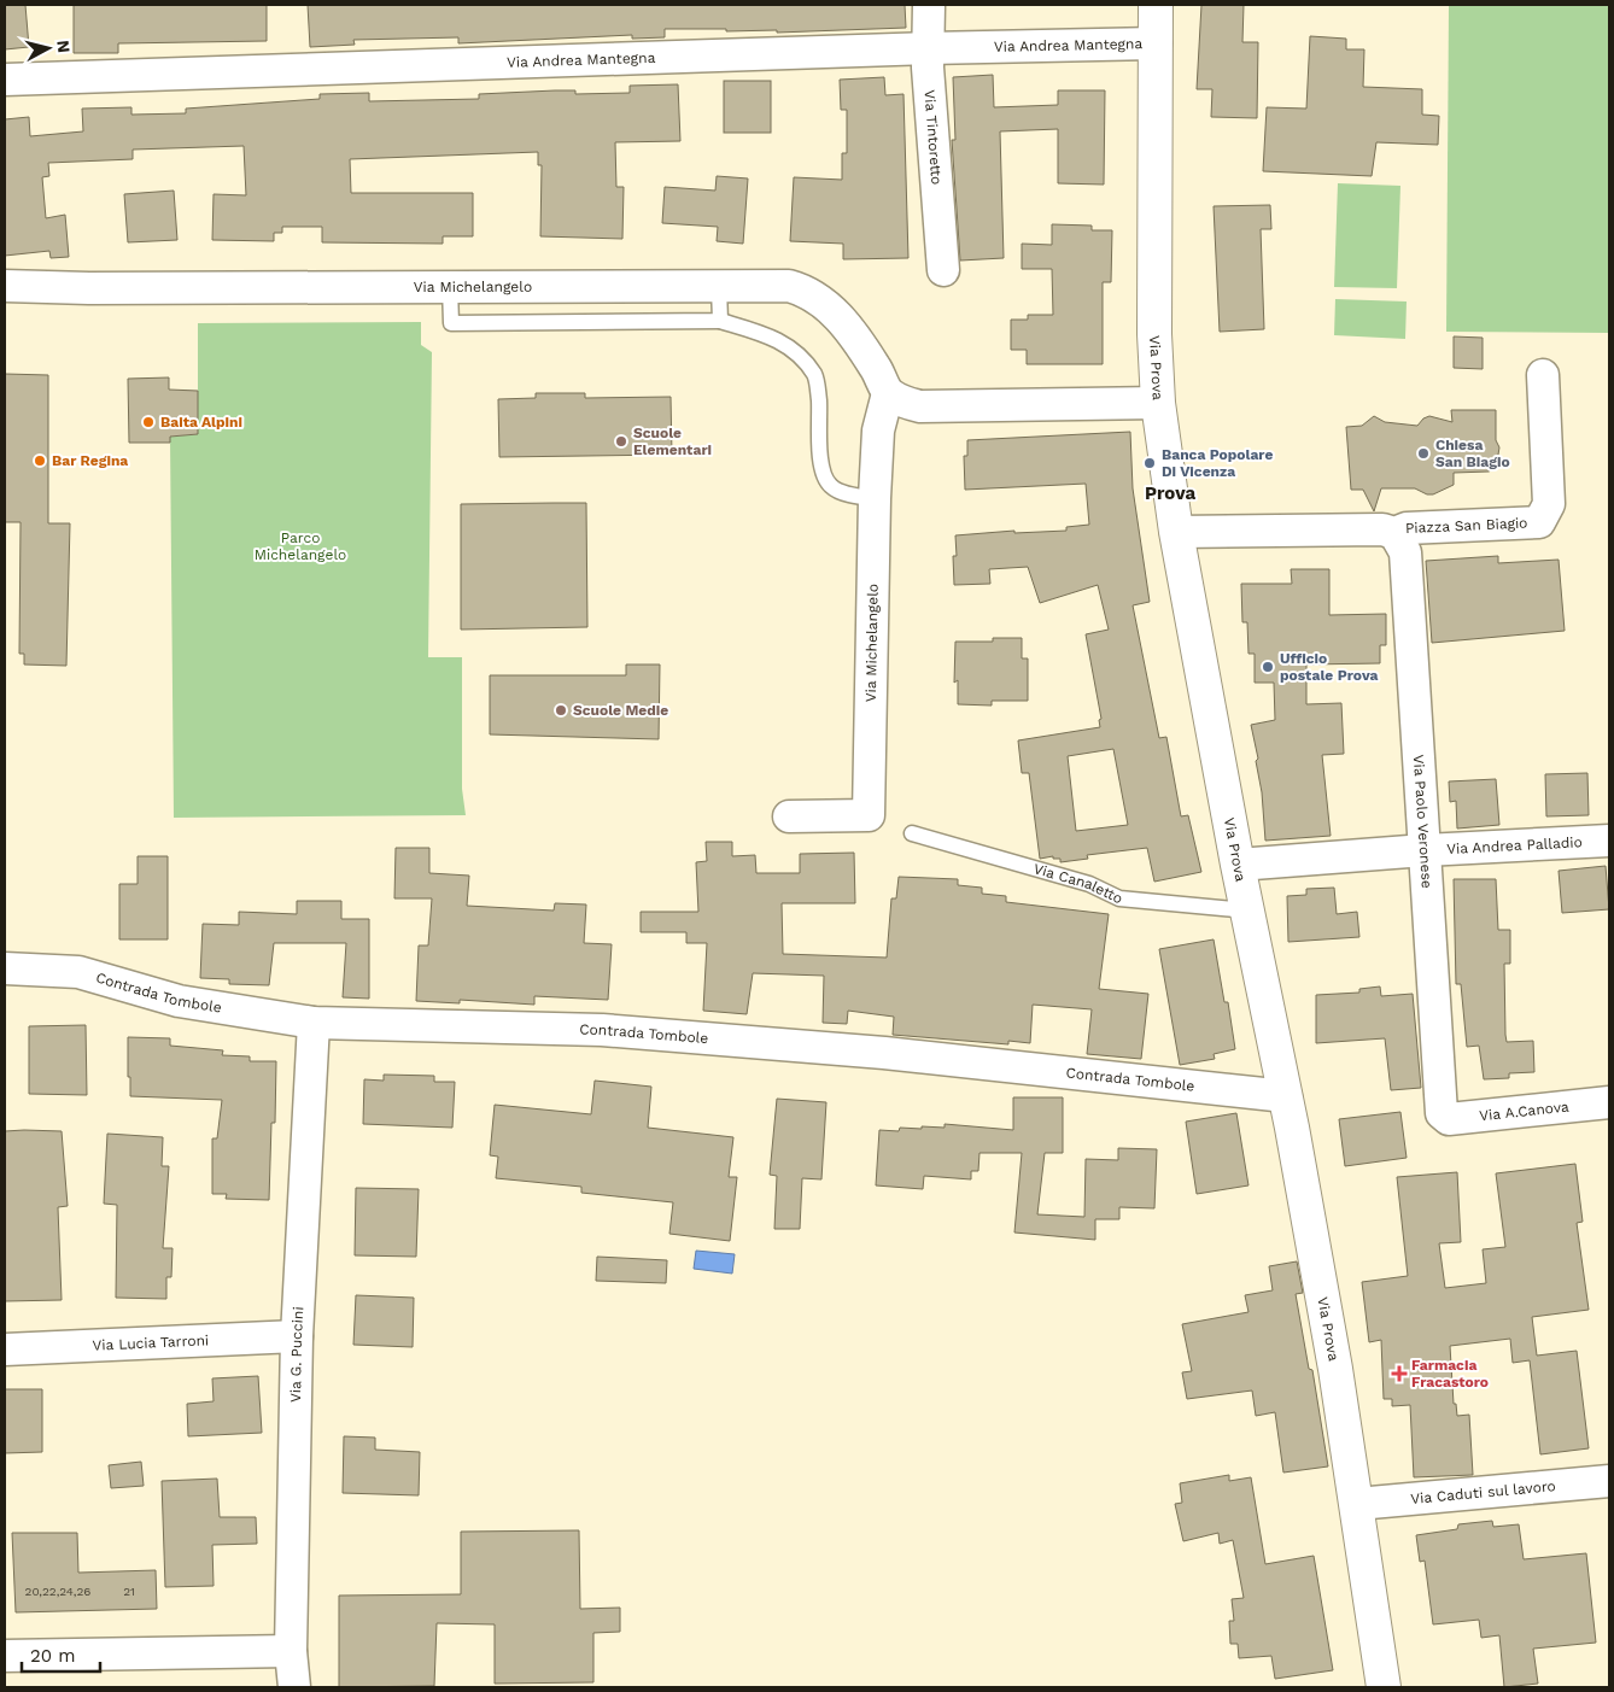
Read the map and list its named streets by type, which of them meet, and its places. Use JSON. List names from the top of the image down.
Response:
{
  "streets": {
    "main road": ["Via Prova"],
    "street": [
      "Via Andrea Mantegna",
      "Via Tintoretto",
      "Via Michelangelo",
      "Piazza San Biagio",
      "Via Paolo Veronese",
      "Via Andrea Palladio",
      "Contrada Tombole",
      "Via A.Canova",
      "Via Lucia Tarroni",
      "Via G. Puccini",
      "Via Caduti sul lavoro"
    ],
    "lane": ["Via Canaletto"]
  },
  "crossings": [
    ["Via Andrea Mantegna", "Via Tintoretto"],
    ["Via Andrea Mantegna", "Via Prova"],
    ["Via Prova", "Piazza San Biagio"],
    ["Via Prova", "Via Andrea Palladio"],
    ["Via Prova", "Via Canaletto"],
    ["Via Prova", "Contrada Tombole"],
    ["Via Prova", "Via Caduti sul lavoro"],
    ["Piazza San Biagio", "Via Paolo Veronese"],
    ["Via Paolo Veronese", "Via Andrea Palladio"],
    ["Via Paolo Veronese", "Via A.Canova"],
    ["Contrada Tombole", "Via G. Puccini"],
    ["Via Lucia Tarroni", "Via G. Puccini"]
  ],
  "districts": ["Prova"],
  "parks": ["Parco Michelangelo"],
  "places": {
    "other": [
      "Baita Alpini",
      "Scuole Elementari",
      "Chiesa San Biagio",
      "Bar Regina",
      "Banca Popolare Di Vicenza",
      "Ufficio postale Prova",
      "Scuole Medie"
    ],
    "health": ["Farmacia Fracastoro"]
  },
  "house_numbers": ["20,22,24,26", "21"],
  "scale_bar": "20 m",
  "north": "right"
}
